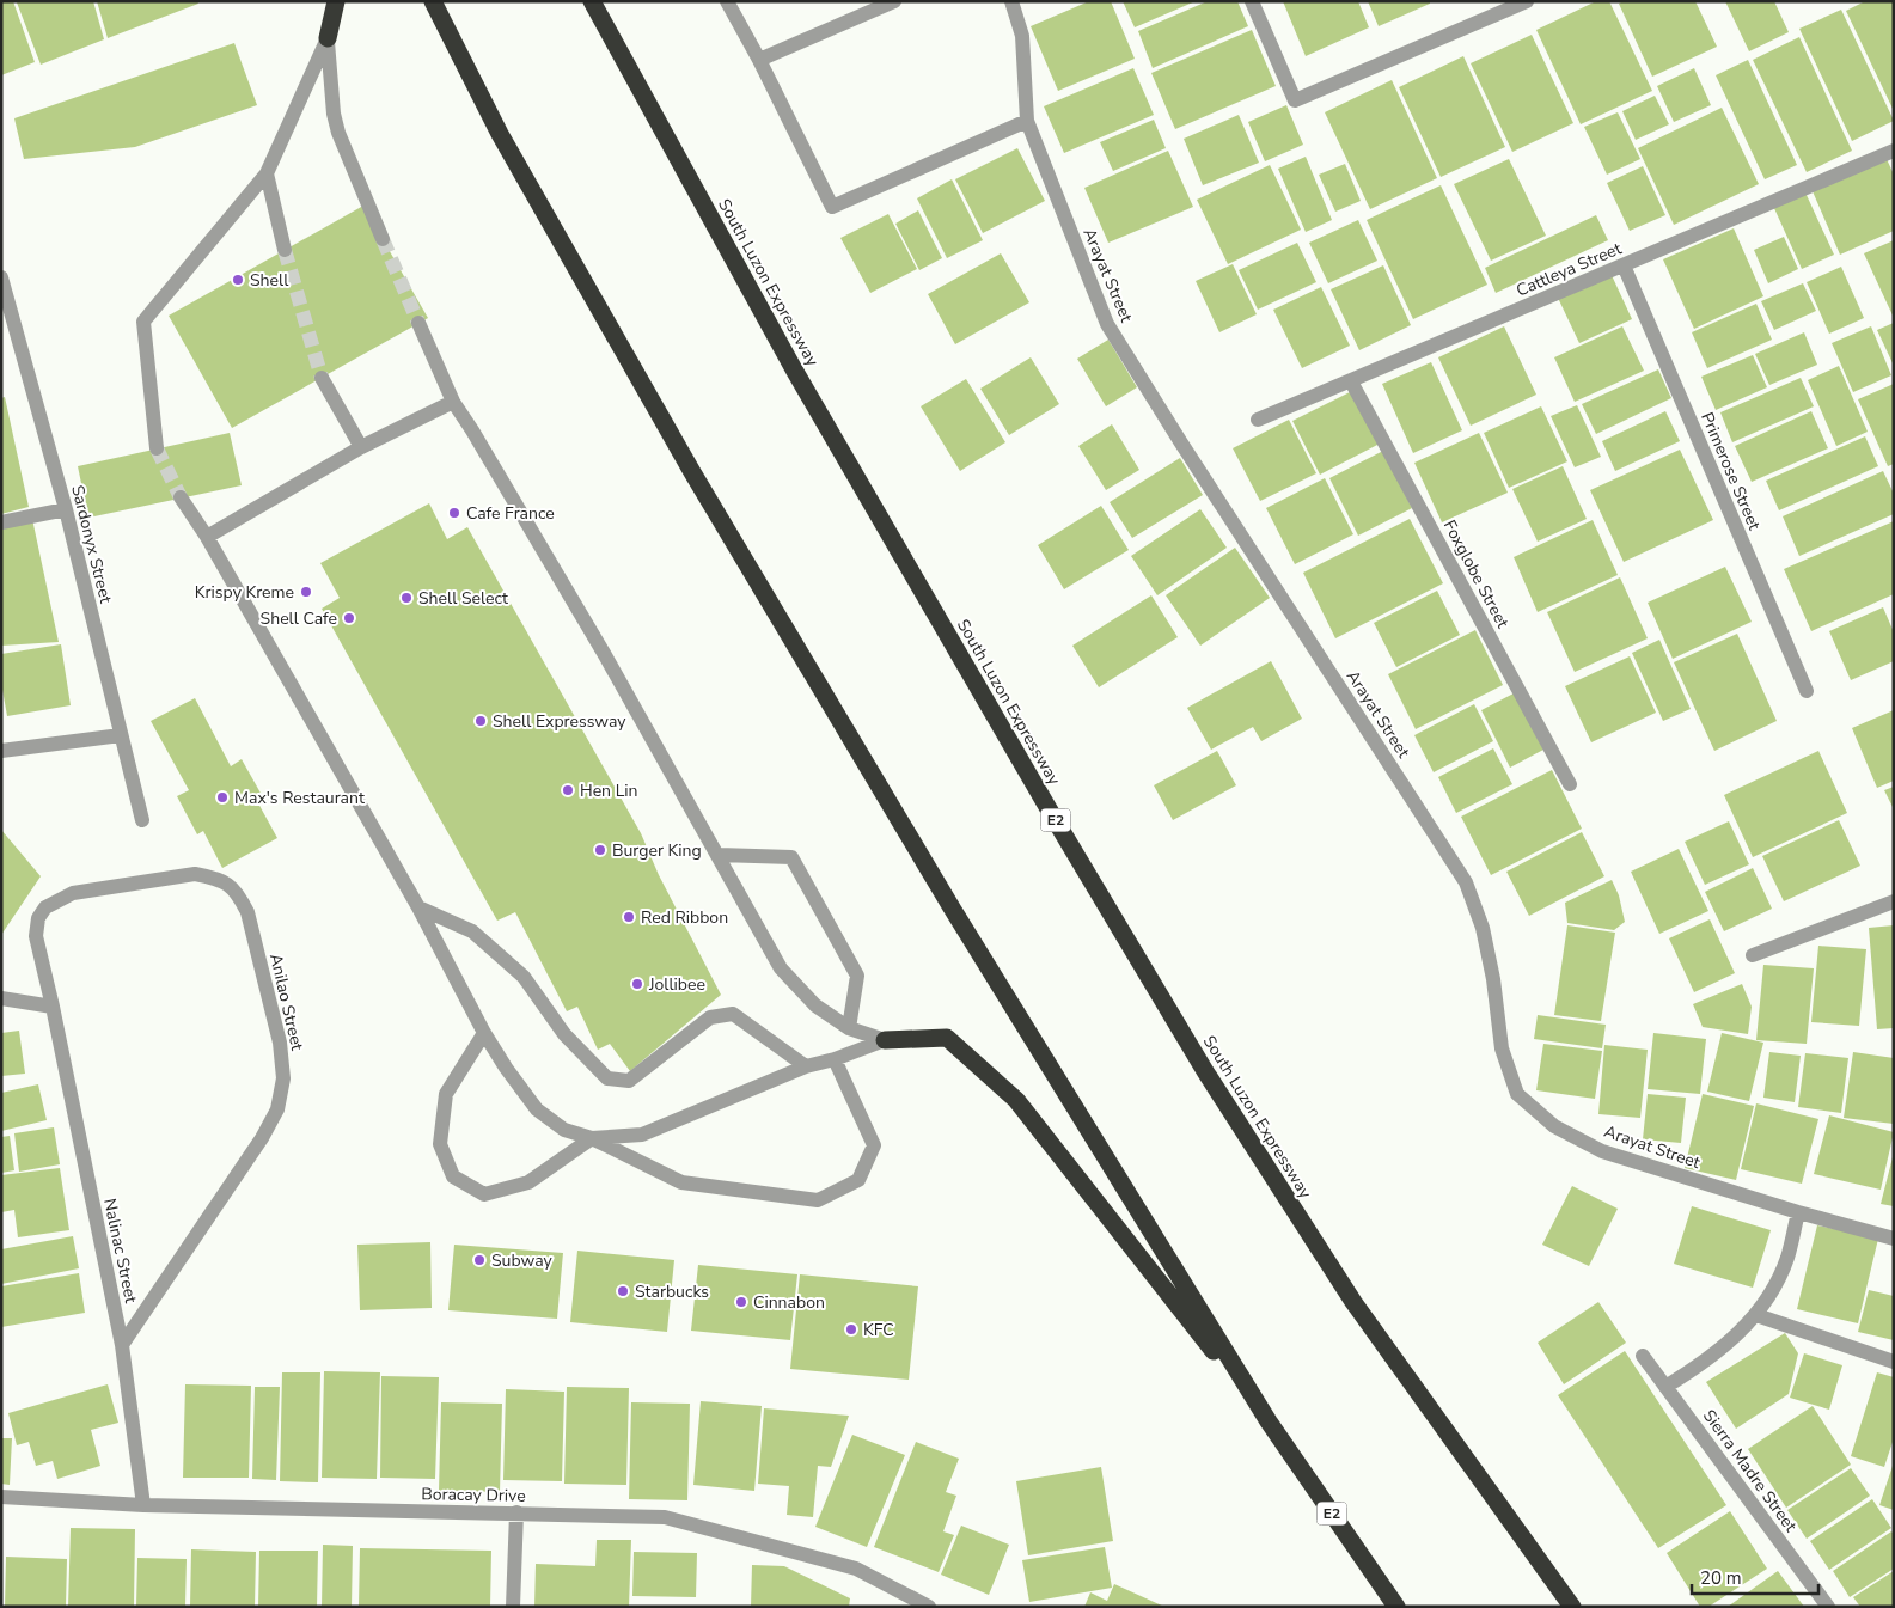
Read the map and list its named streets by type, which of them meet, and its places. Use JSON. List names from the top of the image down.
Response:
{
  "streets": {
    "highway": ["South Luzon Expressway", "E2"],
    "street": [
      "Cattleya Street",
      "Arayat Street",
      "Primerose Street",
      "Sardonyx Street",
      "Foxglobe Street",
      "Anilao Street",
      "Nalinac Street",
      "Sierra Madre Street",
      "Boracay Drive"
    ]
  },
  "crossings": [
    ["Cattleya Street", "Primerose Street"],
    ["Cattleya Street", "Foxglobe Street"],
    ["Anilao Street", "Nalinac Street"],
    ["Nalinac Street", "Boracay Drive"]
  ],
  "places": [
    "Shell",
    "Cafe France",
    "Krispy Kreme",
    "Shell Select",
    "Shell Cafe",
    "Shell Expressway",
    "Hen Lin",
    "Max's Restaurant",
    "Burger King",
    "Red Ribbon",
    "Jollibee",
    "Subway",
    "Starbucks",
    "Cinnabon",
    "KFC"
  ],
  "scale_bar": "20 m"
}
